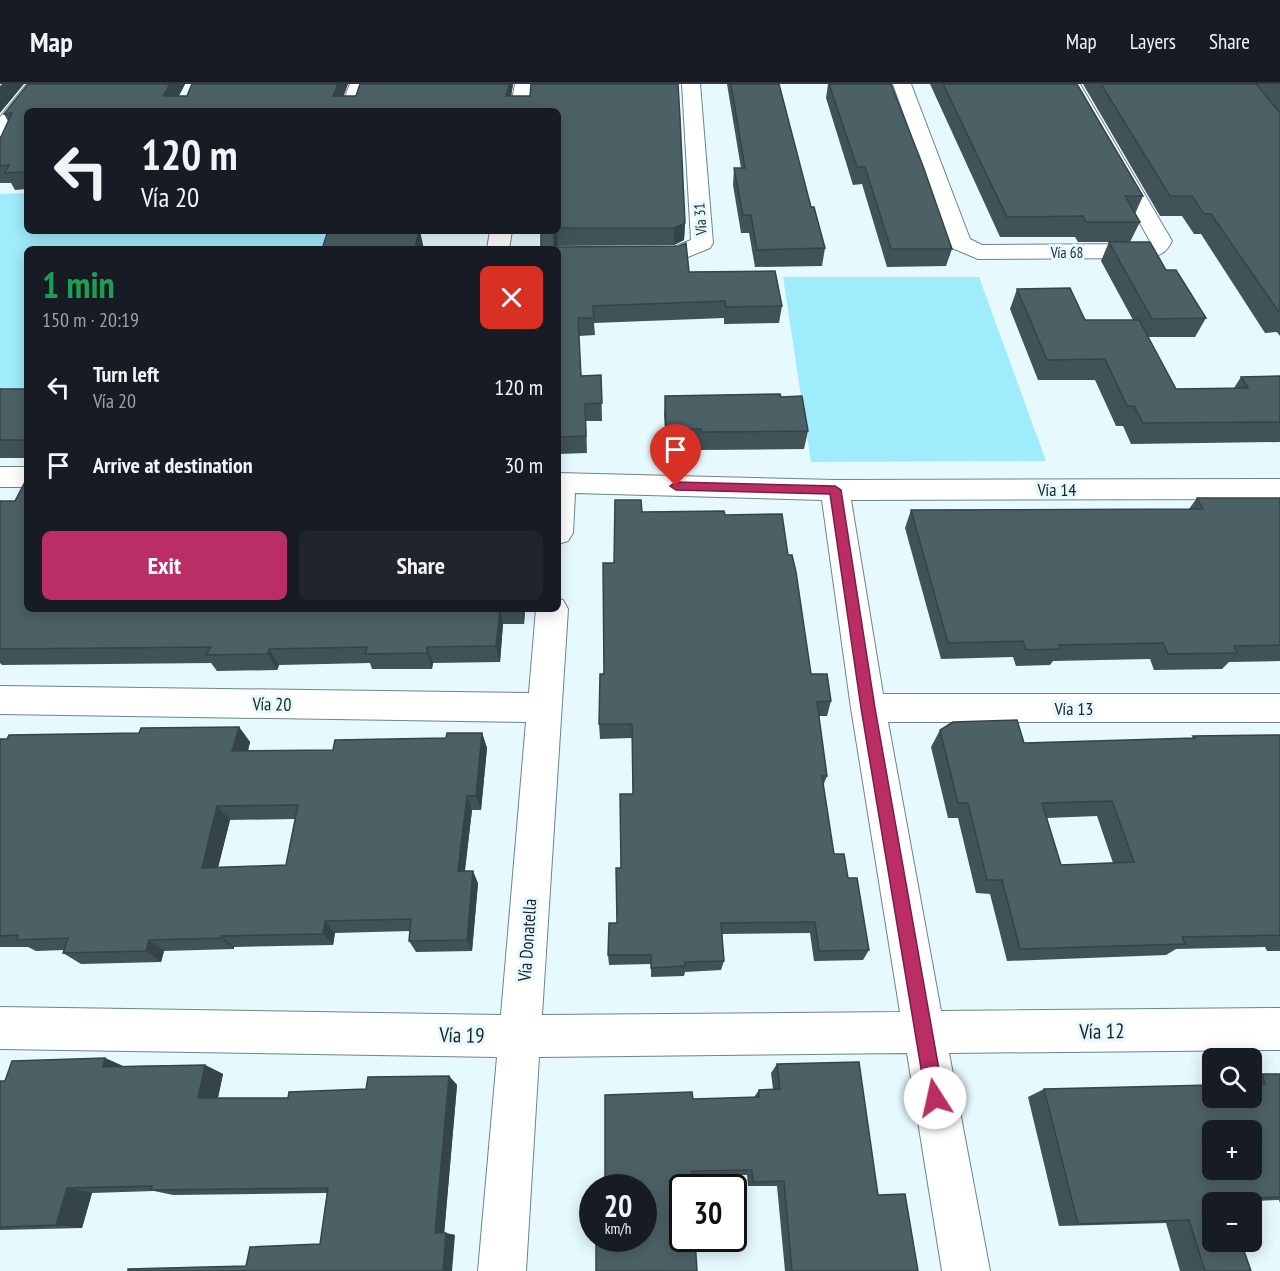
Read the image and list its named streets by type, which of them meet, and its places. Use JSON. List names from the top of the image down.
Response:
{
  "streets": {
    "street": [
      "Vía 31",
      "Vía 68",
      "Vía 14",
      "Vía 20",
      "Vía 13",
      "Vía Donatella",
      "Vía 12",
      "Vía 19"
    ]
  },
  "crossings": [
    ["Vía 20", "Vía Donatella"],
    ["Vía Donatella", "Vía 19"],
    ["Vía 12", "Vía 19"]
  ],
  "page": {
    "header": "Map",
    "nav": ["Map", "Layers", "Share"],
    "turn": ["120 m", "Vía 20"],
    "heading": ["1 min", "150 m · 20:19"],
    "list": [
      {
        "name": "Turn left",
        "note": "Vía 20",
        "value": "120 m"
      },
      {
        "name": "Arrive at destination",
        "value": "30 m"
      }
    ],
    "buttons": ["Exit", "Share"],
    "map_buttons": ["+", "−"],
    "speed": "20 km/h",
    "limit": "30"
  }
}
